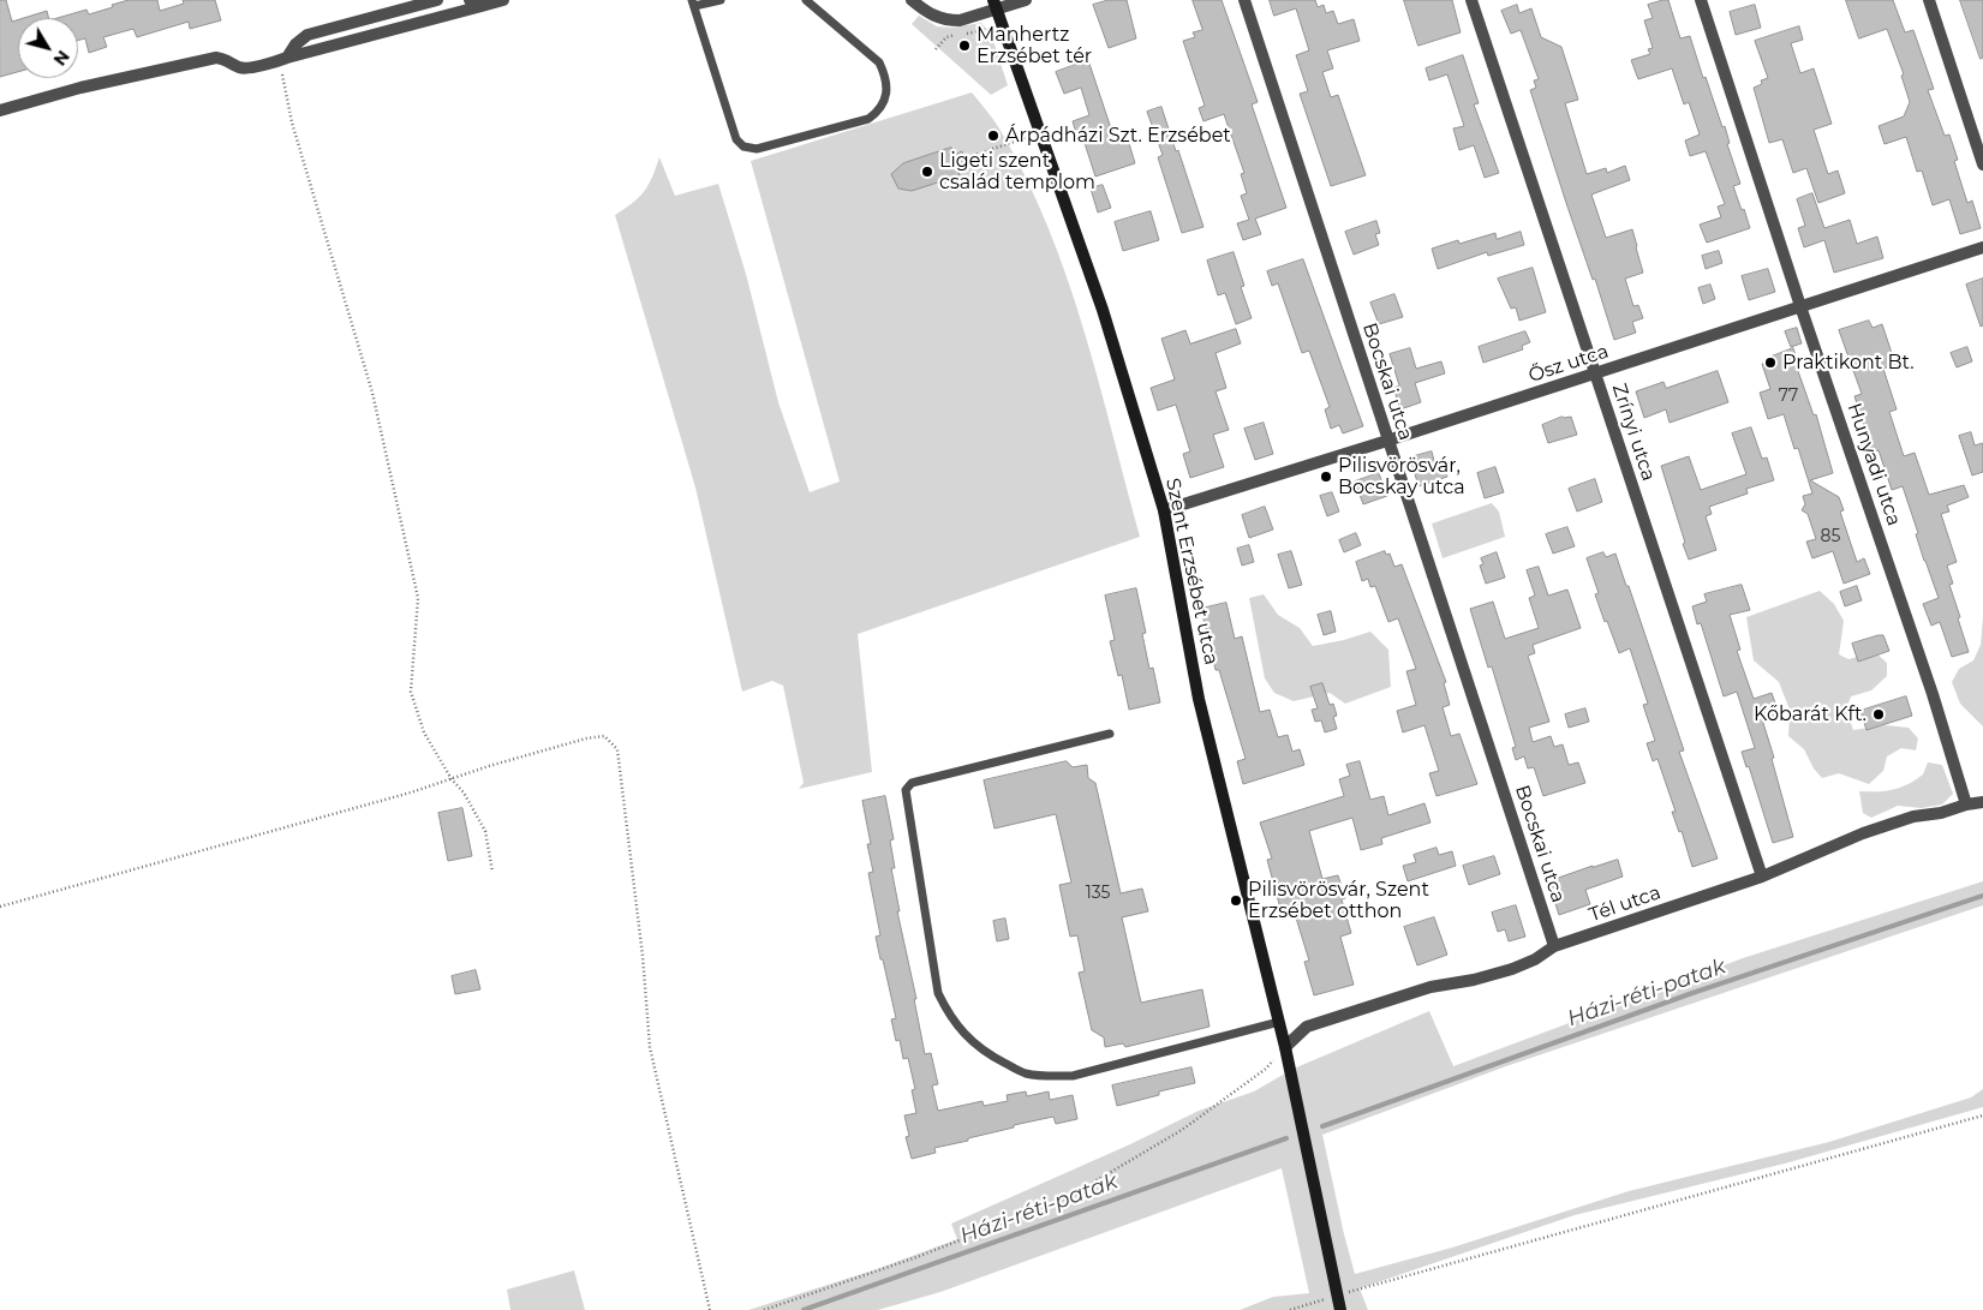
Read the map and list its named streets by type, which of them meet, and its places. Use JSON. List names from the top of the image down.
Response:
{
  "streets": {
    "street": [
      "Ősz utca",
      "Bocskai utca",
      "Zrínyi utca",
      "Hunyadi utca",
      "Szent Erzsébet utca",
      "Tél utca"
    ]
  },
  "crossings": [
    ["Ősz utca", "Bocskai utca"],
    ["Ősz utca", "Zrínyi utca"],
    ["Ősz utca", "Hunyadi utca"],
    ["Ősz utca", "Szent Erzsébet utca"],
    ["Bocskai utca", "Tél utca"],
    ["Zrínyi utca", "Tél utca"],
    ["Hunyadi utca", "Tél utca"],
    ["Szent Erzsébet utca", "Tél utca"]
  ],
  "water": ["Házi-réti-patak"],
  "places": [
    "Manhertz Erzsébet tér",
    "Árpádházi Szt. Erzsébet",
    "Ligeti szent család templom",
    "Praktikont Bt.",
    "Pilisvörösvár, Bocskay utca",
    "Kőbarát Kft.",
    "Pilisvörösvár, Szent Erzsébet otthon"
  ],
  "house_numbers": ["77", "85", "135"],
  "north": "bottom right"
}
